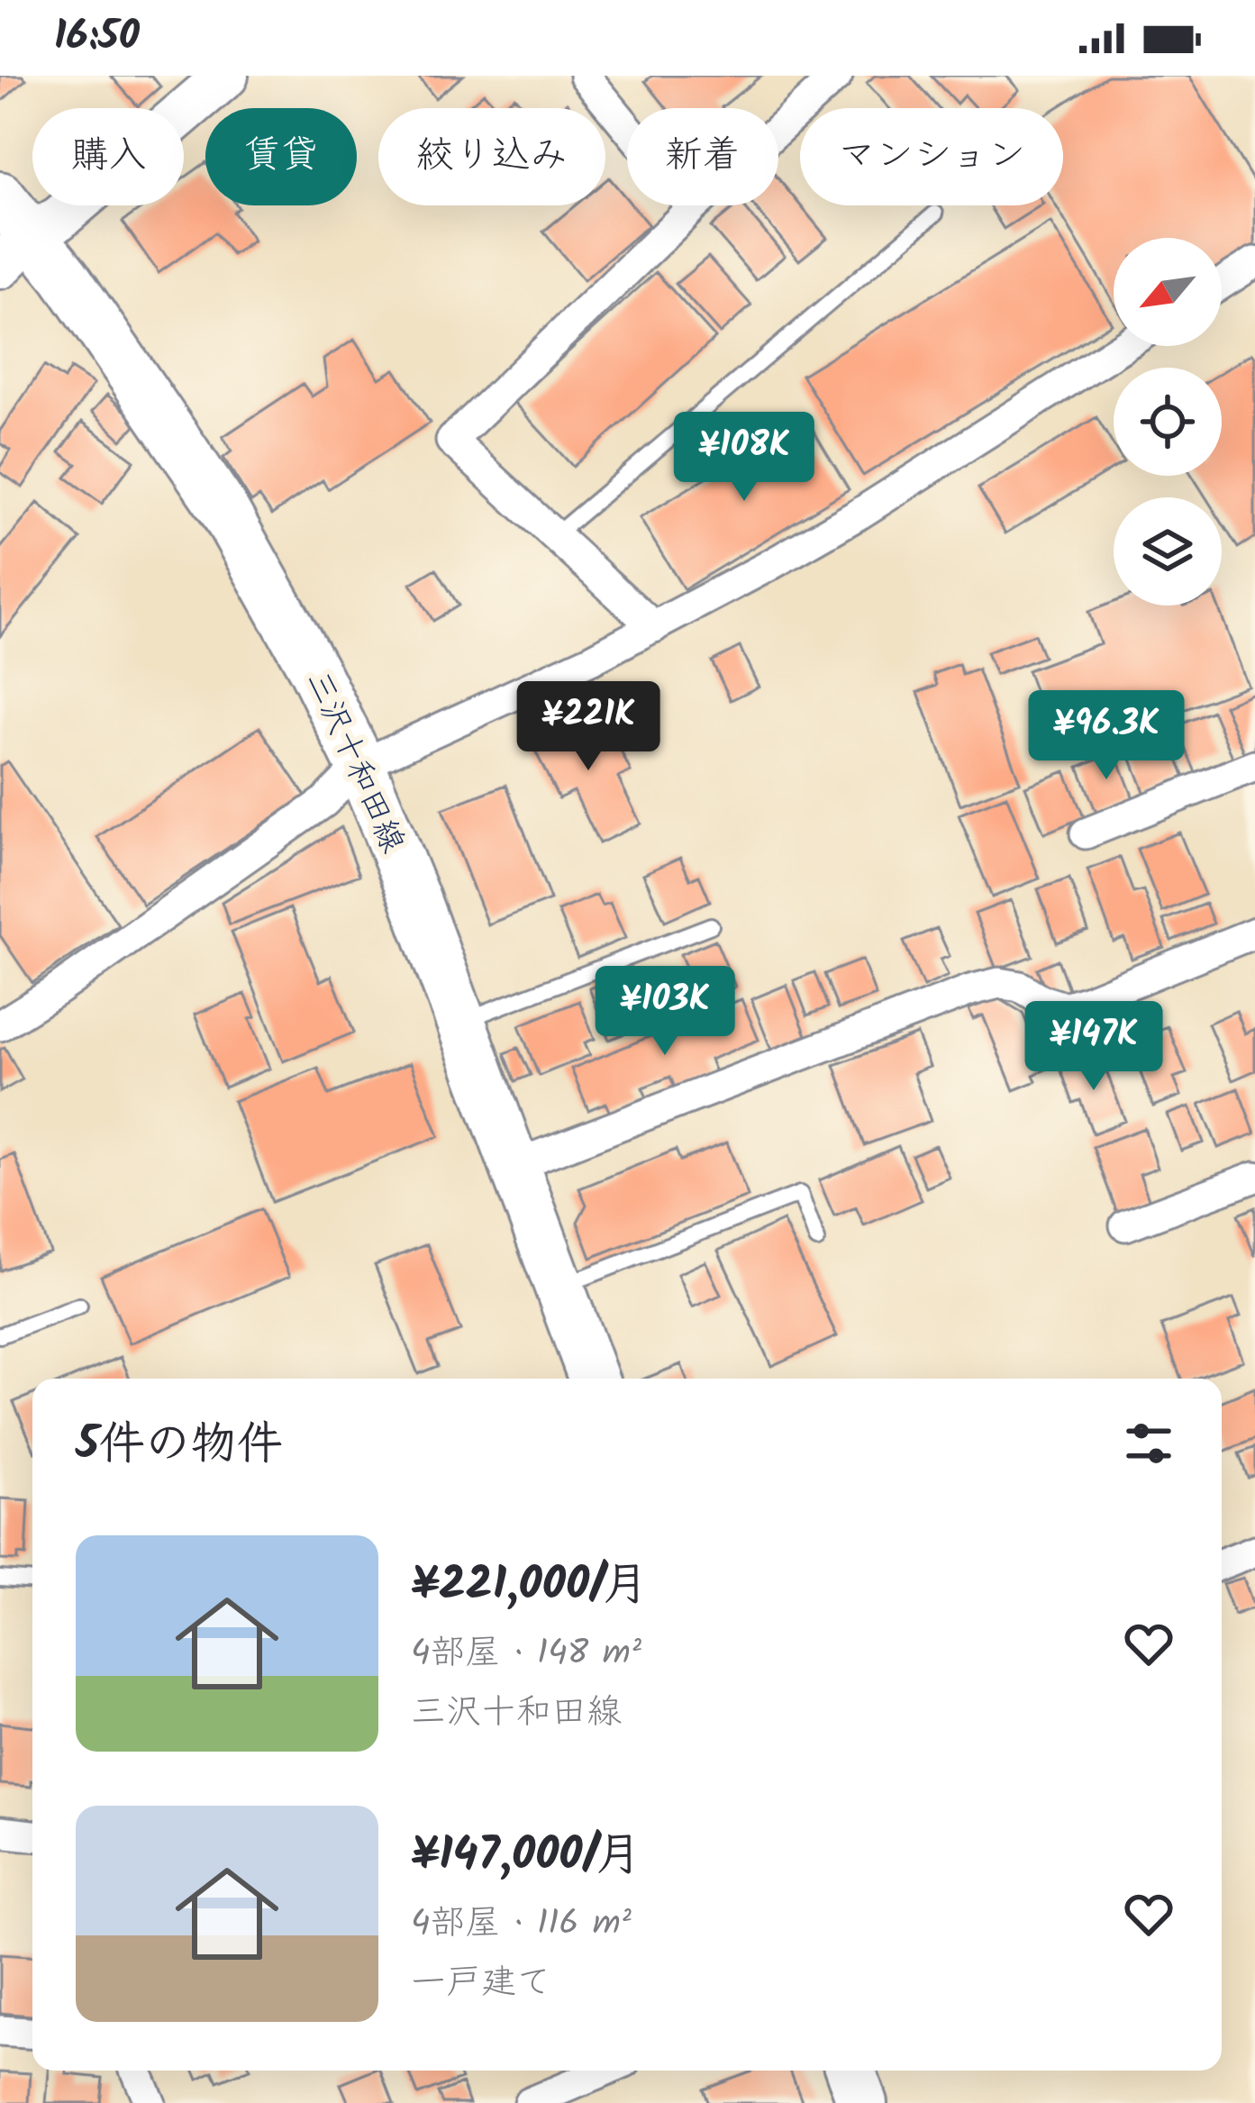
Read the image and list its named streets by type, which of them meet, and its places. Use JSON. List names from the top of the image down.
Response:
{
  "streets": {
    "main road": ["三沢十和田線"]
  },
  "north": "bottom left",
  "page": {
    "status": "16:50",
    "chip": [
      "購入",
      "賃貸",
      "絞り込み",
      "新着",
      "マンション"
    ],
    "price": [
      "¥108K",
      "¥221K",
      "¥96.3K",
      "¥103K",
      "¥147K"
    ],
    "heading": "5件の物件",
    "list": [
      {
        "name": "¥221,000/月",
        "note": "4部屋 · 148 m² · 三沢十和田線"
      },
      {
        "name": "¥147,000/月",
        "note": "4部屋 · 116 m² · 一戸建て"
      }
    ]
  }
}
